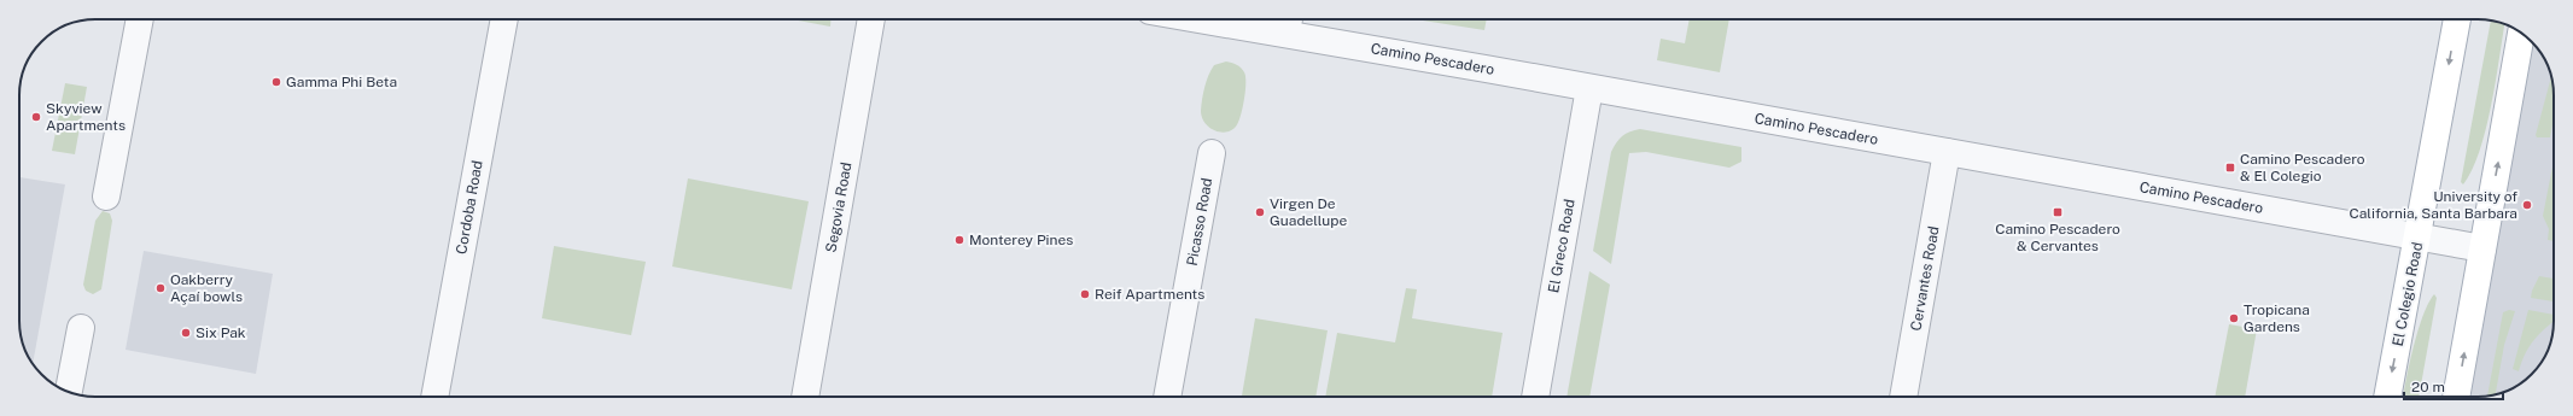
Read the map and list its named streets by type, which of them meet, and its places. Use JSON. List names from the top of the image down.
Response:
{
  "streets": {
    "main road": ["El Colegio Road"],
    "street": [
      "Camino Pescadero",
      "Cordoba Road",
      "Segovia Road",
      "Picasso Road",
      "El Greco Road",
      "Cervantes Road"
    ]
  },
  "crossings": [
    ["Camino Pescadero", "El Greco Road"],
    ["Camino Pescadero", "Cervantes Road"],
    ["Camino Pescadero", "El Colegio Road"]
  ],
  "places": {
    "other": [
      "Gamma Phi Beta",
      "Skyview Apartments",
      "University of California, Santa Barbara",
      "Virgen De Guadellupe",
      "Monterey Pines",
      "Oakberry Açaí bowls",
      "Reif Apartments",
      "Tropicana Gardens",
      "Six Pak"
    ],
    "transit": ["Camino Pescadero & El Colegio", "Camino Pescadero & Cervantes"]
  },
  "scale_bar": "20 m"
}
